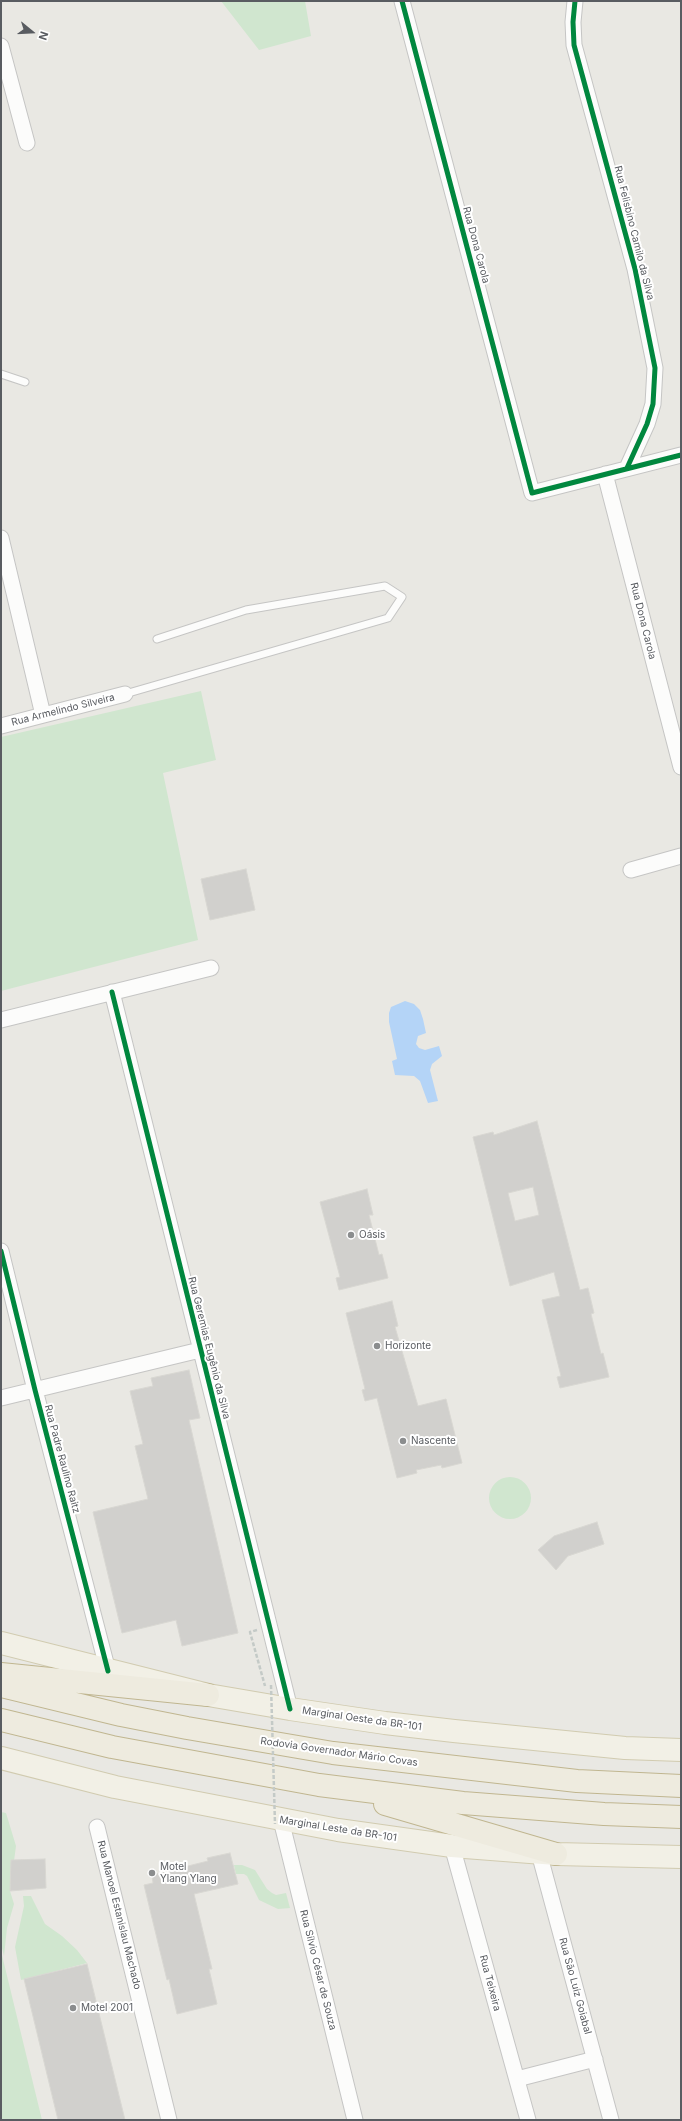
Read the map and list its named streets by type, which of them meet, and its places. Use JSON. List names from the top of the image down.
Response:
{
  "streets": {
    "highway": ["Rodovia Governador Mário Covas"],
    "main road": ["Marginal Oeste da BR-101", "Marginal Leste da BR-101"],
    "street": [
      "Rua Felisbino Camilo da Silva",
      "Rua Dona Carola",
      "Rua Armelindo Silveira",
      "Rua Geremias Eugênio da Silva",
      "Rua Padre Raulino Raitz",
      "Rua Manoel Estanislau Machado",
      "Rua Sílvio César de Souza",
      "Rua Teixeira",
      "Rua São Luiz Goiabal"
    ]
  },
  "crossings": [
    ["Rua Geremias Eugênio da Silva", "Marginal Oeste da BR-101"],
    ["Rua Padre Raulino Raitz", "Marginal Oeste da BR-101"],
    ["Marginal Leste da BR-101", "Rua Sílvio César de Souza"],
    ["Marginal Leste da BR-101", "Rua Teixeira"],
    ["Marginal Leste da BR-101", "Rua São Luiz Goiabal"]
  ],
  "places": [
    "Oásis",
    "Horizonte",
    "Nascente",
    "Motel Ylang Ylang",
    "Motel 2001"
  ],
  "north": "right"
}
